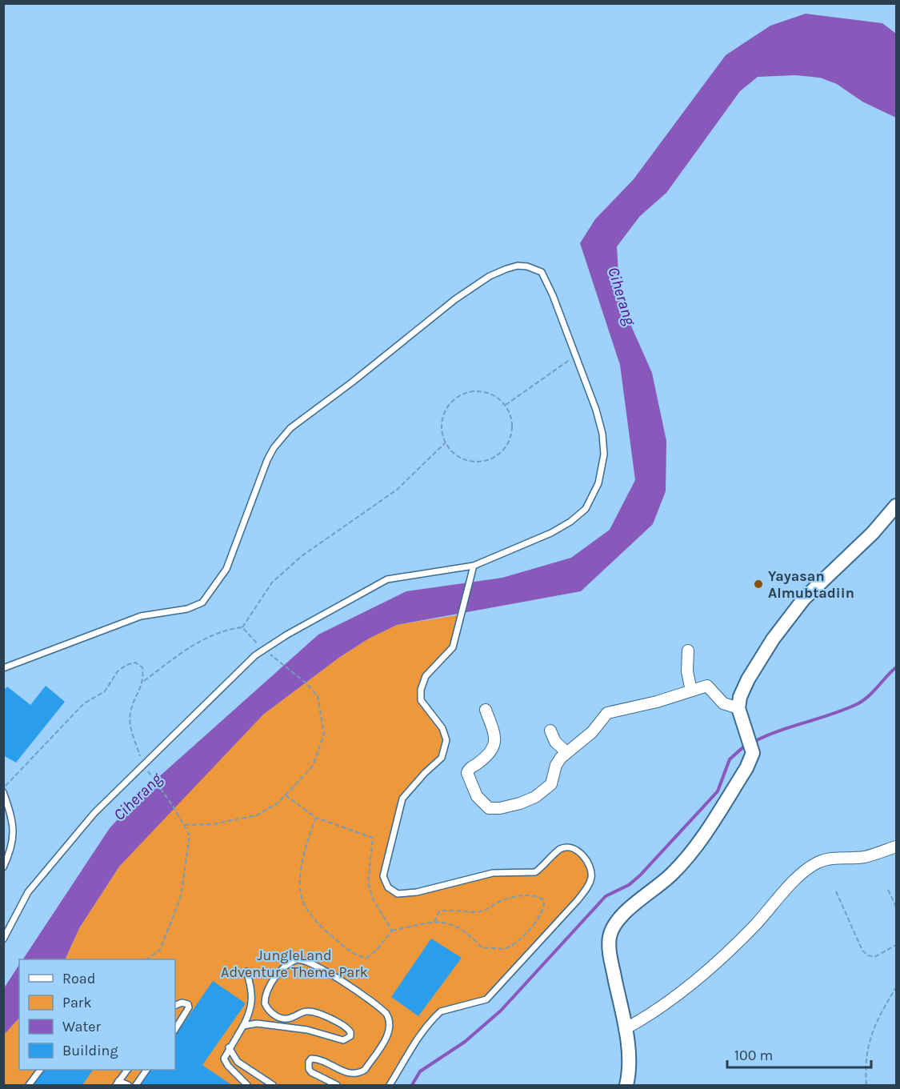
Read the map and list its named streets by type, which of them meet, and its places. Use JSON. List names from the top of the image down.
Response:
{
  "water": ["Ciherang"],
  "parks": ["JungleLand Adventure Theme Park"],
  "places": ["Yayasan Almubtadiin"],
  "legend": [
    "Road",
    "Park",
    "Water",
    "Building"
  ],
  "scale_bar": "100 m"
}
